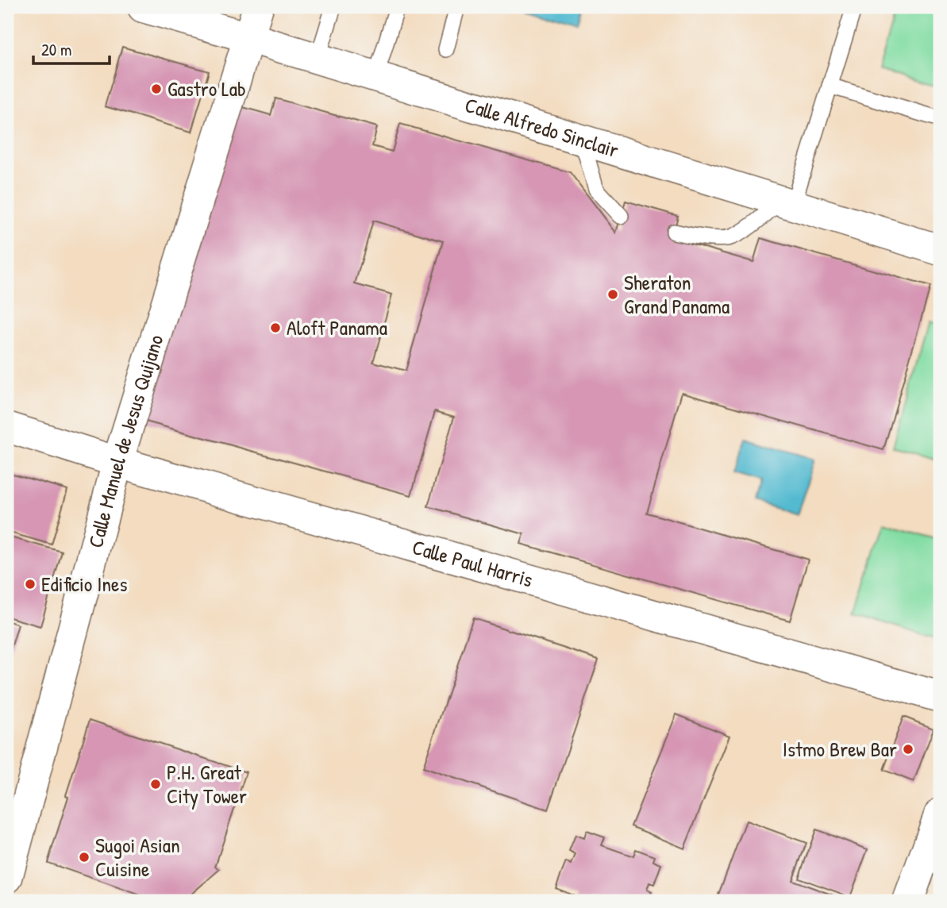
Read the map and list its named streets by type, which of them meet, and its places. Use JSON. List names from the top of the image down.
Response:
{
  "streets": {
    "street": ["Calle Alfredo Sinclair", "Calle Manuel de Jesus Quijano", "Calle Paul Harris"]
  },
  "crossings": [
    ["Calle Alfredo Sinclair", "Calle Manuel de Jesus Quijano"],
    ["Calle Manuel de Jesus Quijano", "Calle Paul Harris"]
  ],
  "places": [
    "Gastro Lab",
    "Sheraton Grand Panama",
    "Aloft Panama",
    "Edificio Ines",
    "Istmo Brew Bar",
    "P.H. Great City Tower",
    "Sugoi Asian Cuisine"
  ],
  "scale_bar": "20 m"
}
